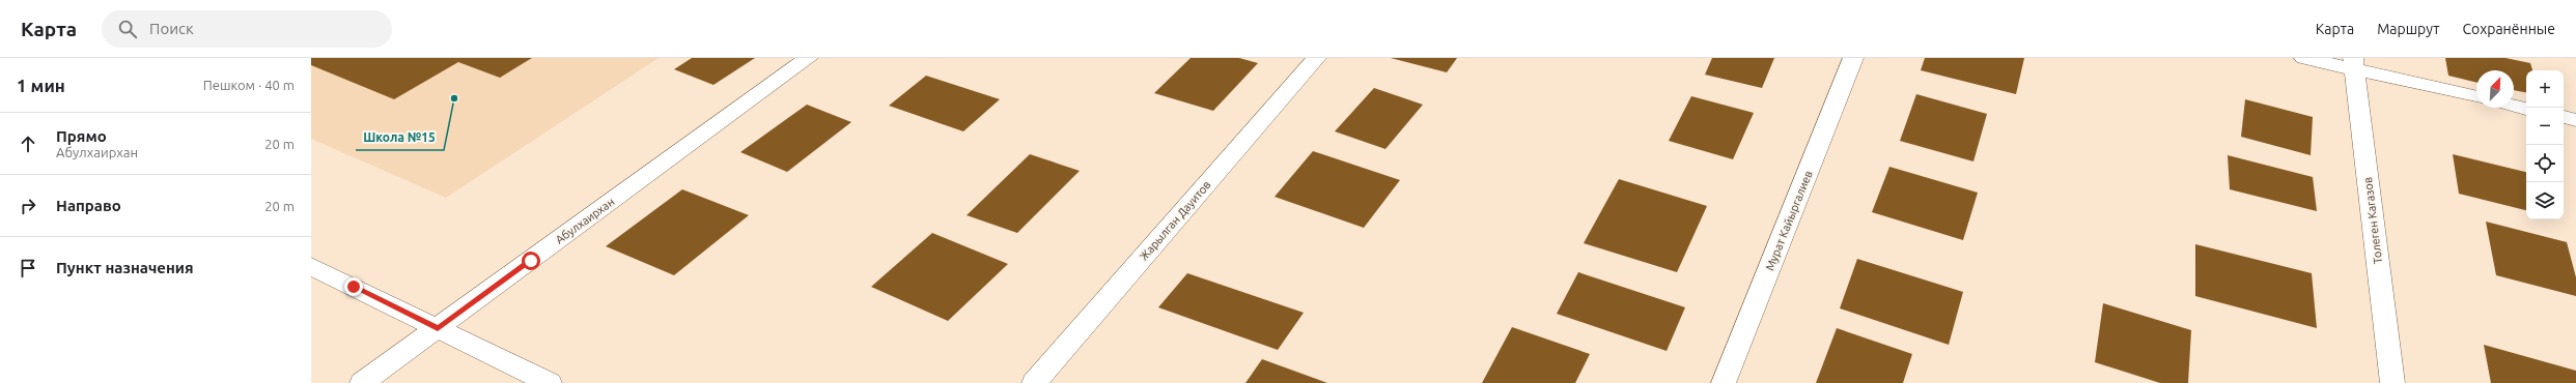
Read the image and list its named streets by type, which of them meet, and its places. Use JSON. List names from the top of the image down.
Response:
{
  "streets": {
    "street": [
      "Абулхаирхан",
      "Жарылган Дауитов",
      "Мурат Кайыргалиев",
      "Толеген Кагазов"
    ]
  },
  "places": ["Школа №15"],
  "north": "top right",
  "page": {
    "header": "Карта",
    "search": "Поиск",
    "nav": ["Карта", "Маршрут", "Сохранённые"],
    "heading": ["1 мин", "Пешком · 40 m"],
    "map_buttons": ["+", "−"],
    "list": [
      ["Прямо", "Абулхаирхан", "20 m"],
      ["Направо", "20 m"],
      "Пункт назначения"
    ]
  }
}
